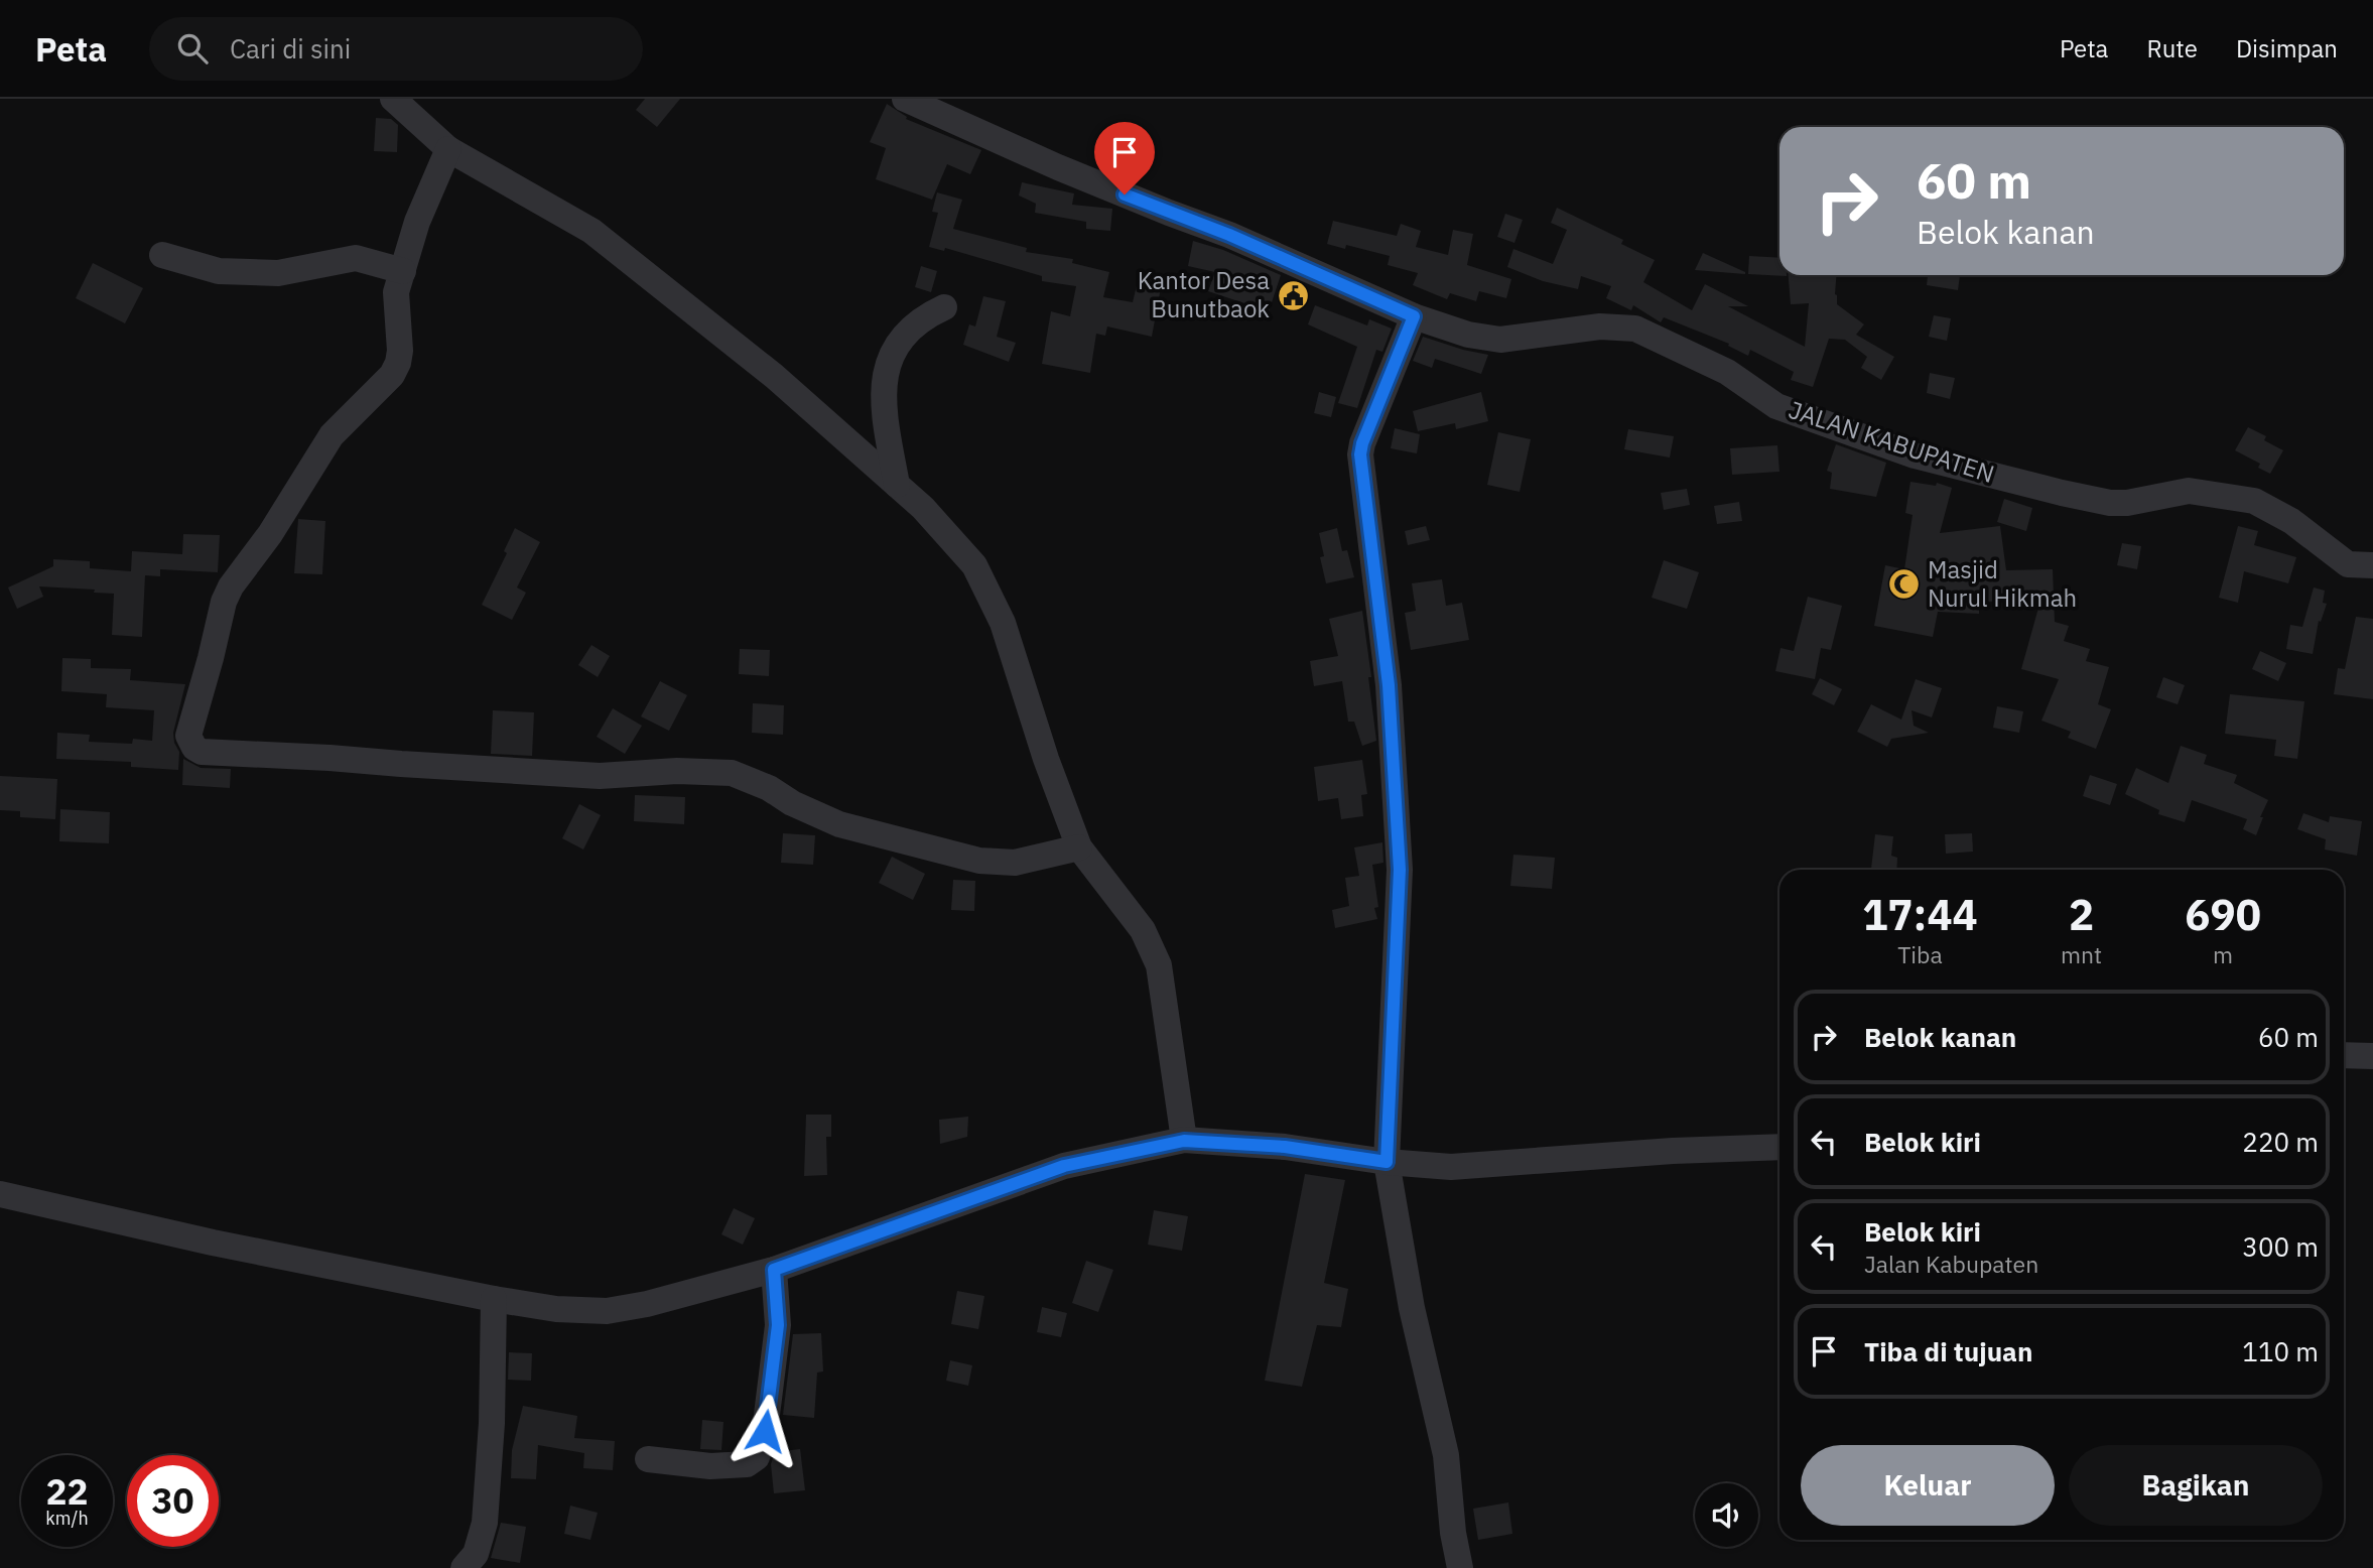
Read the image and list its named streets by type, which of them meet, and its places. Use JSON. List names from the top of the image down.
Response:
{
  "streets": {
    "street": ["JALAN KABUPATEN"]
  },
  "places": {
    "public building": ["Kantor Desa Bunutbaok"],
    "mosque": ["Masjid Nurul Hikmah"]
  },
  "page": {
    "header": "Peta",
    "search": "Cari di sini",
    "nav": ["Peta", "Rute", "Disimpan"],
    "turn": ["60 m", "Belok kanan"],
    "eta": [
      "17:44",
      "Tiba",
      "2",
      "mnt",
      "690",
      "m"
    ],
    "list": [
      {
        "name": "Belok kanan",
        "value": "60 m"
      },
      {
        "name": "Belok kiri",
        "value": "220 m"
      },
      {
        "name": "Belok kiri",
        "note": "Jalan Kabupaten",
        "value": "300 m"
      },
      {
        "name": "Tiba di tujuan",
        "value": "110 m"
      }
    ],
    "buttons": ["Keluar", "Bagikan"],
    "speed": "22 km/h",
    "limit": "30"
  }
}
